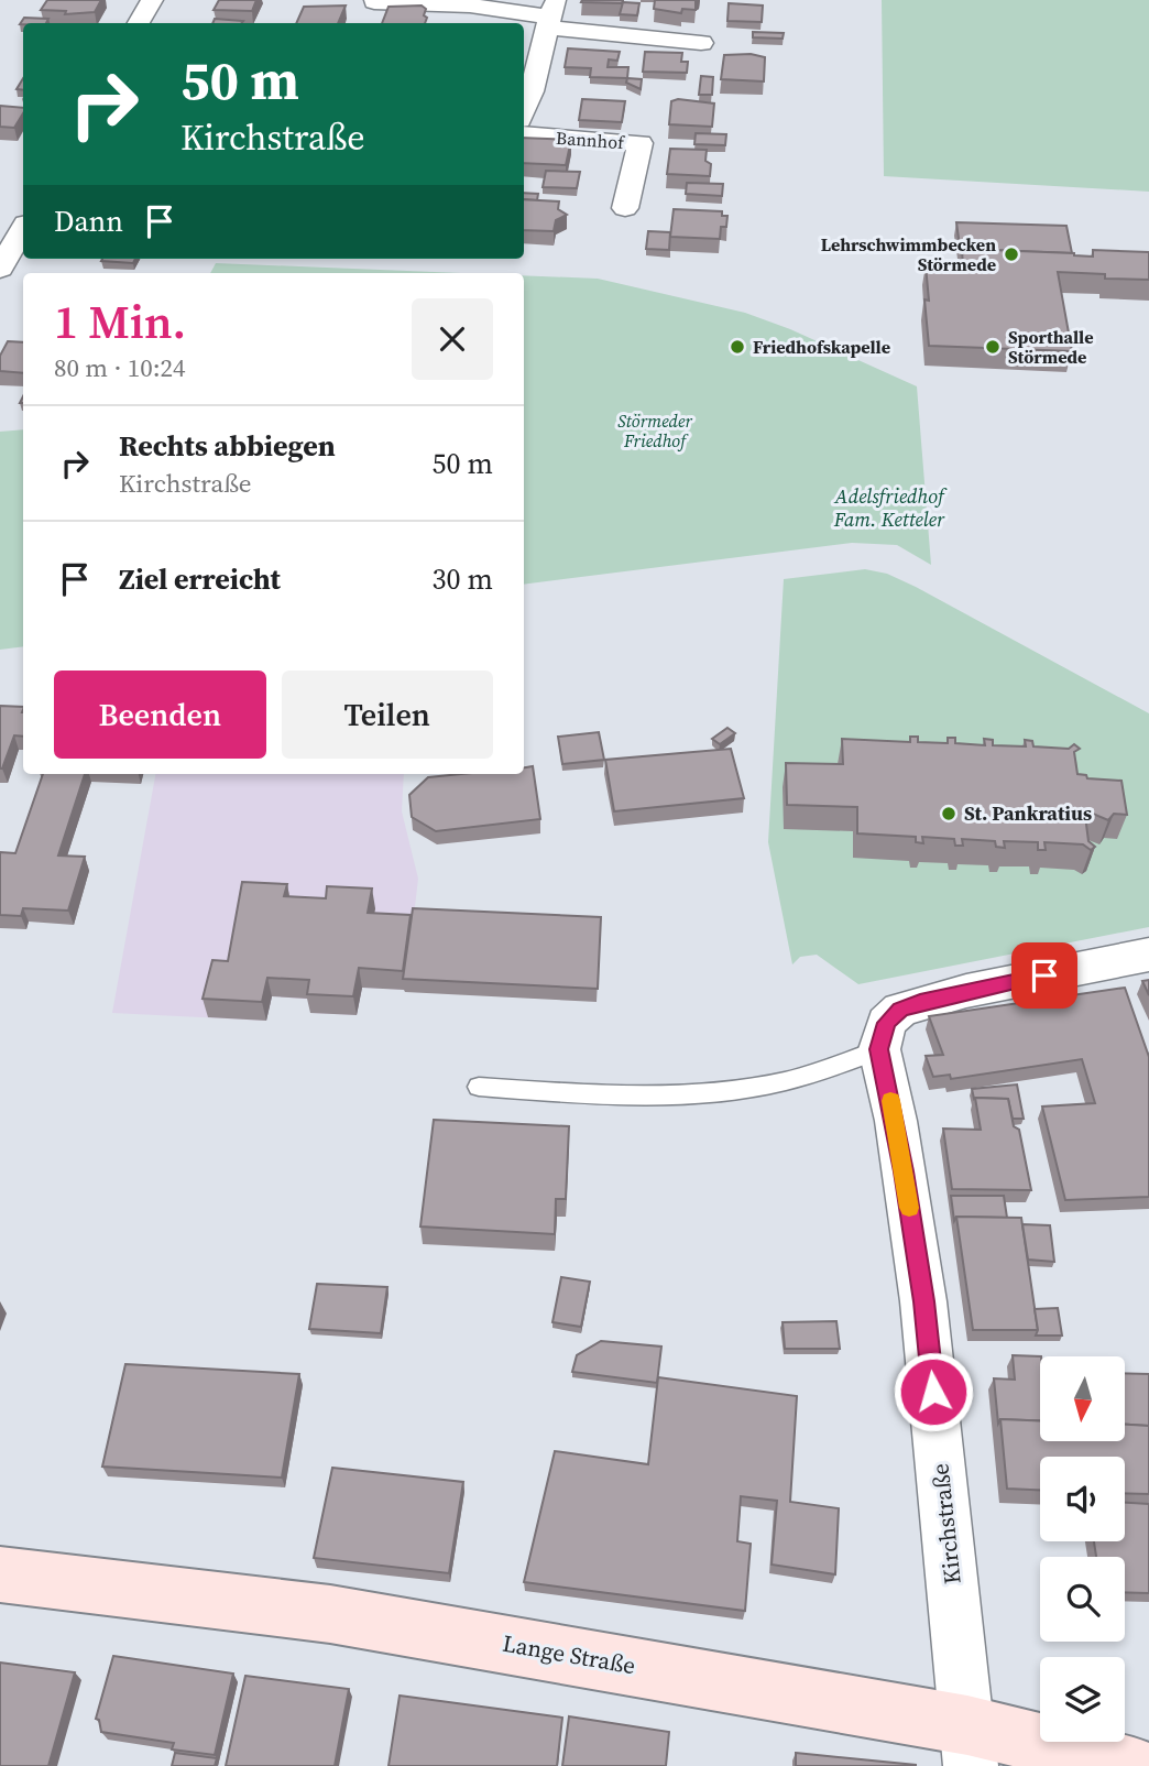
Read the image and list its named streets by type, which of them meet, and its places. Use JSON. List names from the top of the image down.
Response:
{
  "streets": {
    "main road": ["Lange Straße"],
    "street": ["Bannhof", "Kirchstraße"]
  },
  "crossings": [
    ["Kirchstraße", "Lange Straße"]
  ],
  "parks": ["Störmeder Friedhof", "Adelsfriedhof Fam. Ketteler"],
  "places": [
    "Lehrschwimmbecken Störmede",
    "Friedhofskapelle",
    "Sporthalle Störmede",
    "St. Pankratius"
  ],
  "north": "bottom",
  "page": {
    "turn": ["50 m", "Kirchstraße"],
    "then": "Dann",
    "heading": ["1 Min.", "80 m · 10:24"],
    "list": [
      {
        "name": "Rechts abbiegen",
        "note": "Kirchstraße",
        "value": "50 m"
      },
      {
        "name": "Ziel erreicht",
        "value": "30 m"
      }
    ],
    "buttons": ["Beenden", "Teilen"]
  }
}
